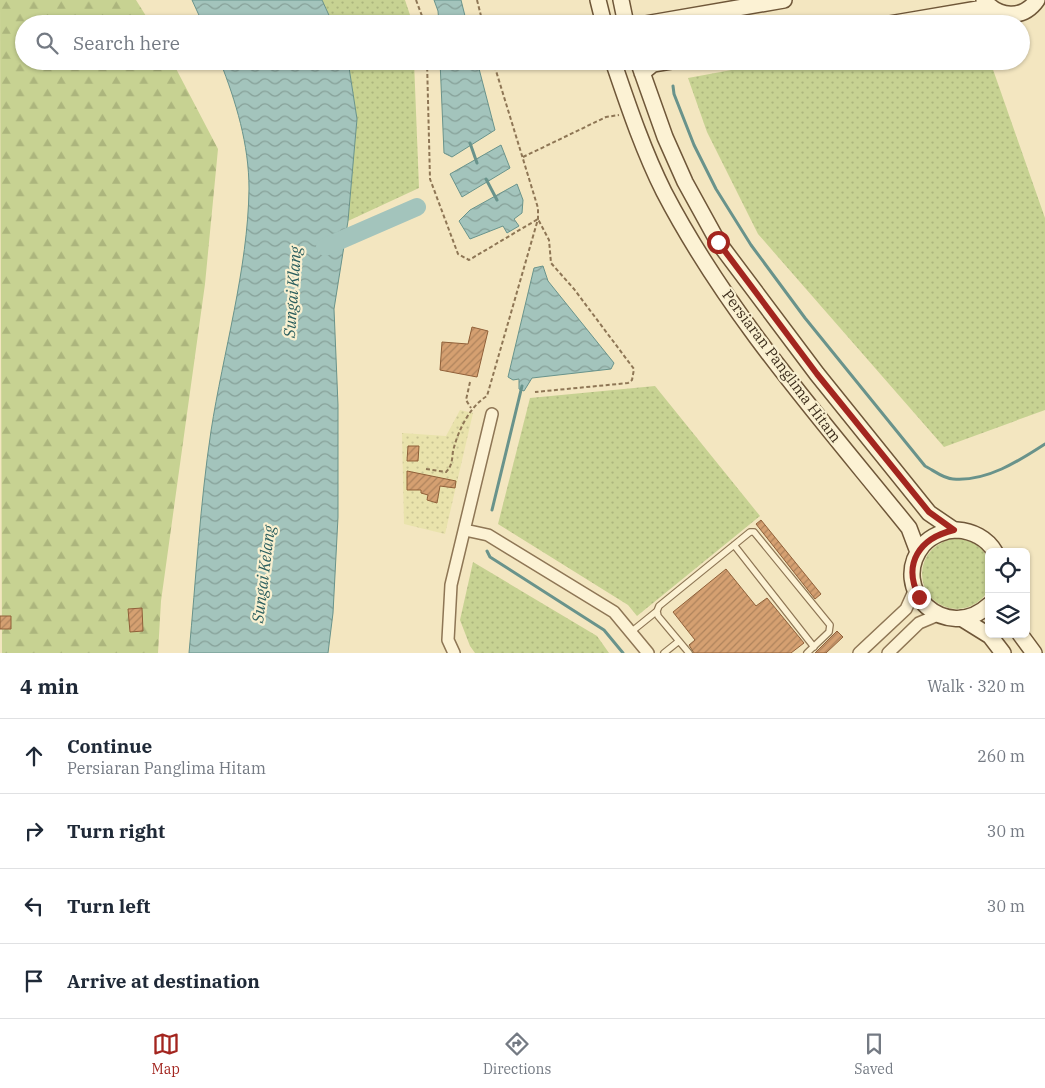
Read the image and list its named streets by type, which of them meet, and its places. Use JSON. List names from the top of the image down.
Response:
{
  "streets": {
    "main road": ["Persiaran Panglima Hitam"]
  },
  "water": ["Sungai Klang", "Sungai Kelang"],
  "page": {
    "search": "Search here",
    "heading": ["4 min", "Walk · 320 m"],
    "list": [
      ["Continue", "Persiaran Panglima Hitam", "260 m"],
      ["Turn right", "30 m"],
      ["Turn left", "30 m"],
      "Arrive at destination"
    ],
    "nav": ["Map", "Directions", "Saved"]
  }
}
